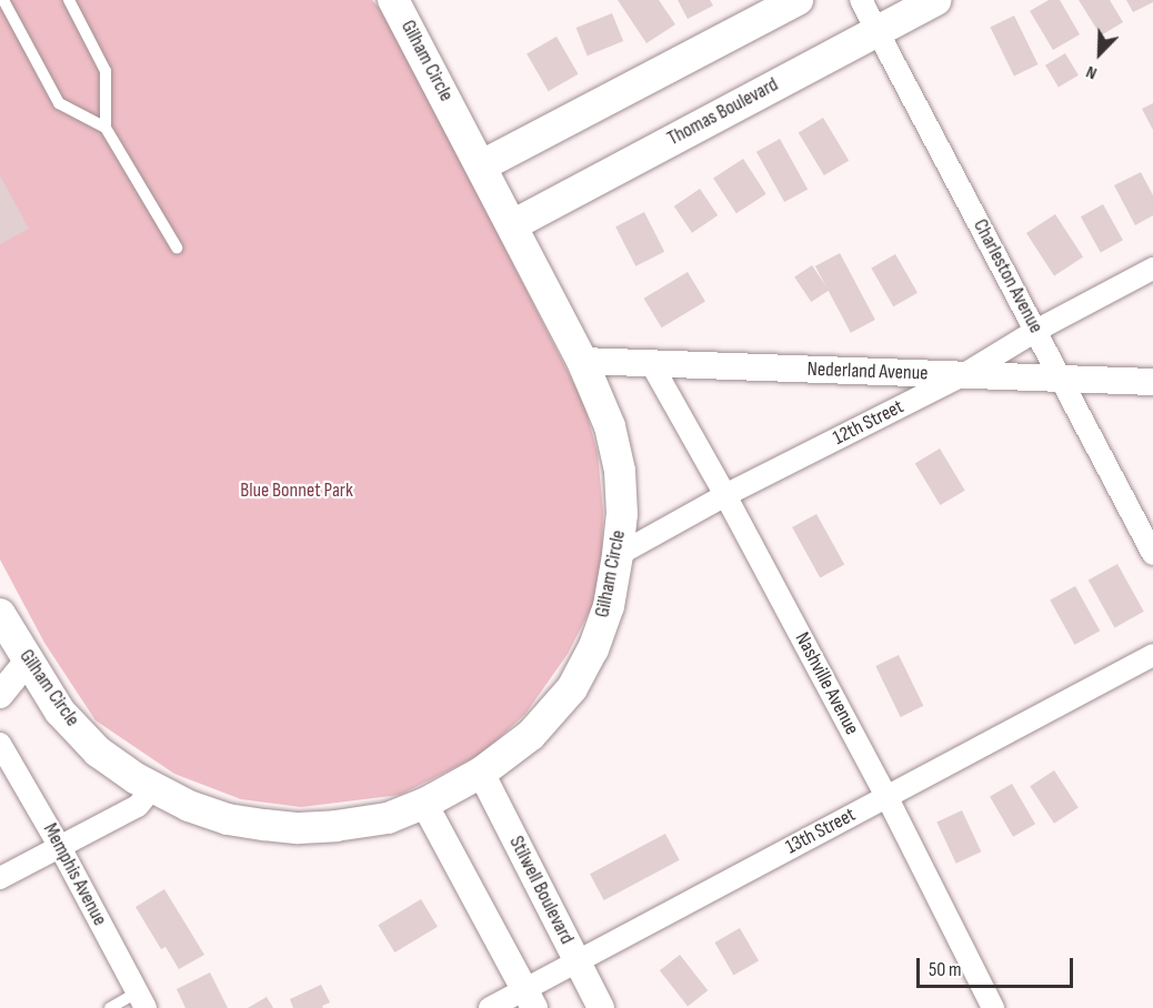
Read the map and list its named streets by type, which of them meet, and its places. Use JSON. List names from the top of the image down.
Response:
{
  "streets": {
    "main road": ["Gilham Circle", "Thomas Boulevard"],
    "street": [
      "Charleston Avenue",
      "Nederland Avenue",
      "12th Street",
      "Nashville Avenue",
      "13th Street",
      "Memphis Avenue",
      "Stilwell Boulevard"
    ]
  },
  "crossings": [
    ["Gilham Circle", "Thomas Boulevard"],
    ["Gilham Circle", "Nederland Avenue"],
    ["Gilham Circle", "12th Street"],
    ["Gilham Circle", "Stilwell Boulevard"],
    ["Thomas Boulevard", "Charleston Avenue"],
    ["Charleston Avenue", "Nederland Avenue"],
    ["Charleston Avenue", "12th Street"],
    ["Nederland Avenue", "12th Street"],
    ["Nederland Avenue", "Nashville Avenue"],
    ["12th Street", "Nashville Avenue"],
    ["Nashville Avenue", "13th Street"],
    ["13th Street", "Stilwell Boulevard"]
  ],
  "parks": ["Blue Bonnet Park"],
  "scale_bar": "50 m",
  "north": "bottom left"
}
